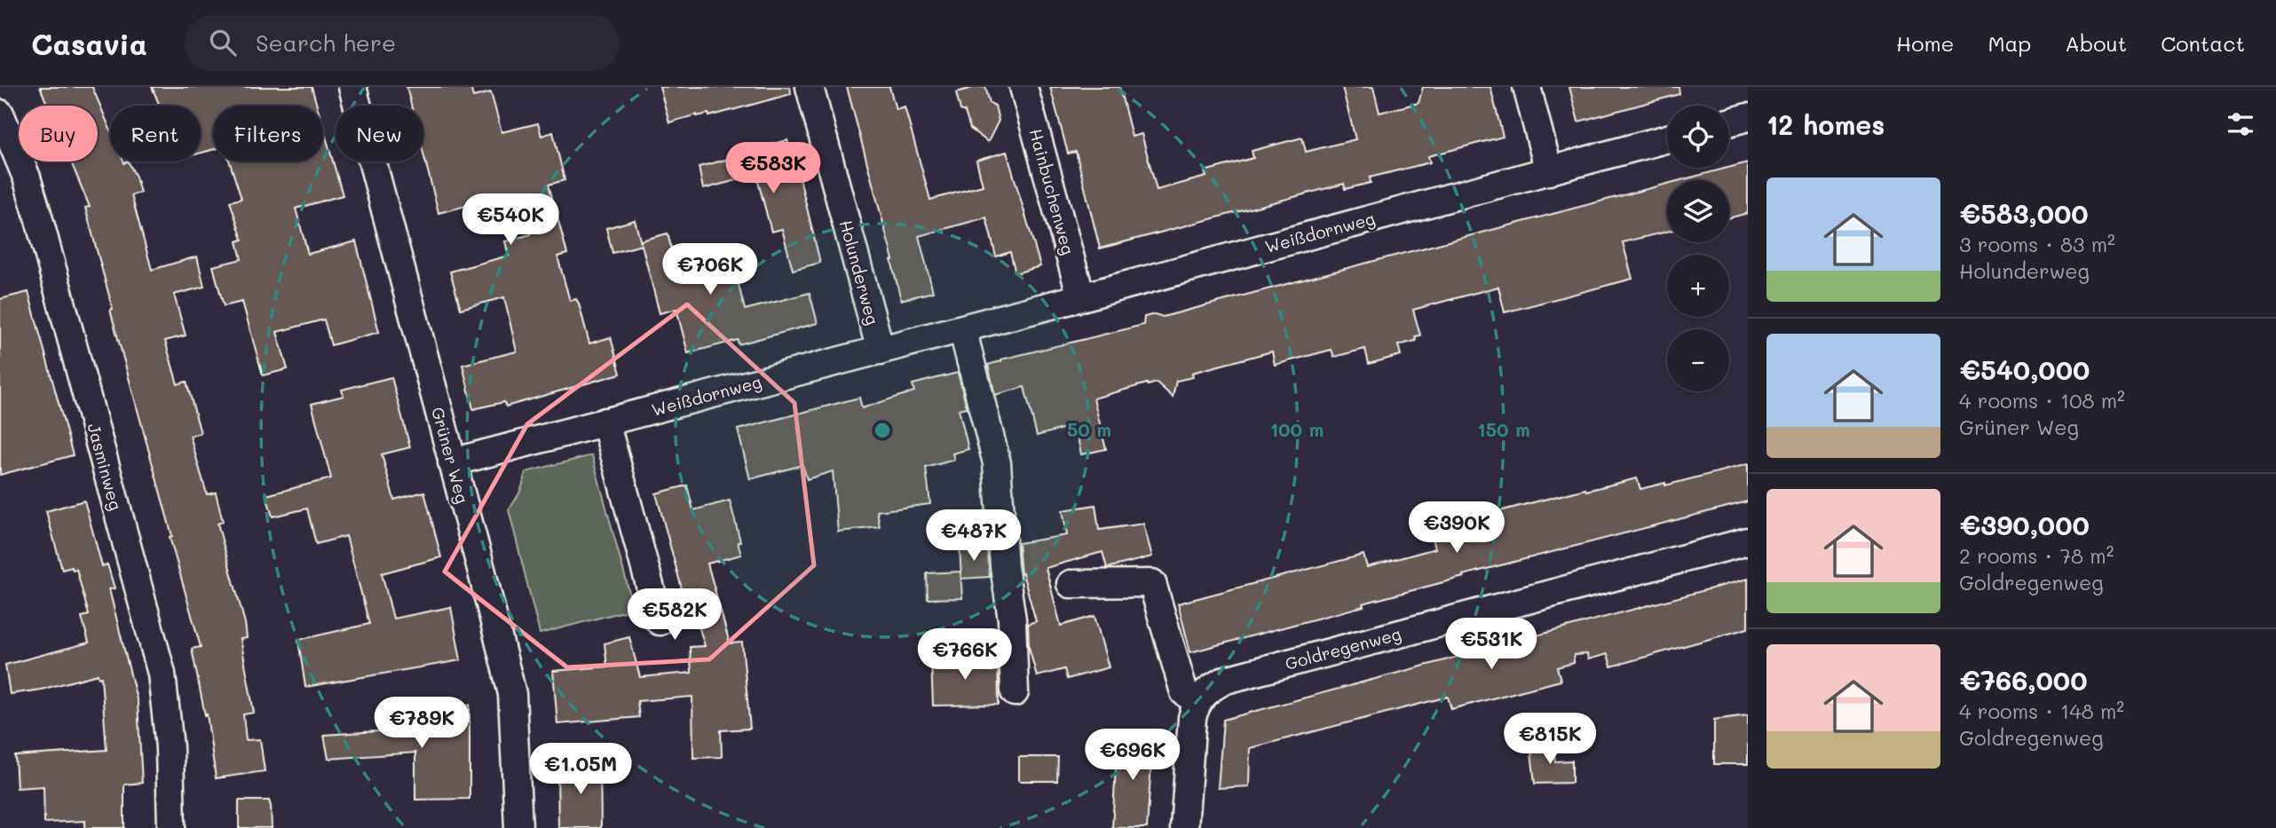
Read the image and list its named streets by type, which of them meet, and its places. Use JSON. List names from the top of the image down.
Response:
{
  "streets": {
    "street": [
      "Hainbuchenweg",
      "Weißdornweg",
      "Holunderweg",
      "Grüner Weg",
      "Jasminweg",
      "Goldregenweg"
    ]
  },
  "crossings": [
    ["Hainbuchenweg", "Weißdornweg"],
    ["Weißdornweg", "Holunderweg"],
    ["Weißdornweg", "Grüner Weg"]
  ],
  "page": {
    "header": "Casavia",
    "search": "Search here",
    "nav": [
      "Home",
      "Map",
      "About",
      "Contact"
    ],
    "heading": "12 homes",
    "map_buttons": ["+", "−"],
    "chip": [
      "Buy",
      "Rent",
      "Filters",
      "New"
    ],
    "price": [
      "€583K",
      "€540K",
      "€706K",
      "€390K",
      "€487K",
      "€582K",
      "€531K",
      "€766K",
      "€789K",
      "€815K",
      "€696K",
      "€1.05M"
    ],
    "list": [
      {
        "name": "€583,000",
        "note": "3 rooms · 83 m² · Holunderweg"
      },
      {
        "name": "€540,000",
        "note": "4 rooms · 108 m² · Grüner Weg"
      },
      {
        "name": "€390,000",
        "note": "2 rooms · 78 m² · Goldregenweg"
      },
      {
        "name": "€766,000",
        "note": "4 rooms · 148 m² · Goldregenweg"
      }
    ]
  },
  "rings": ["50 m", "100 m", "150 m"]
}
